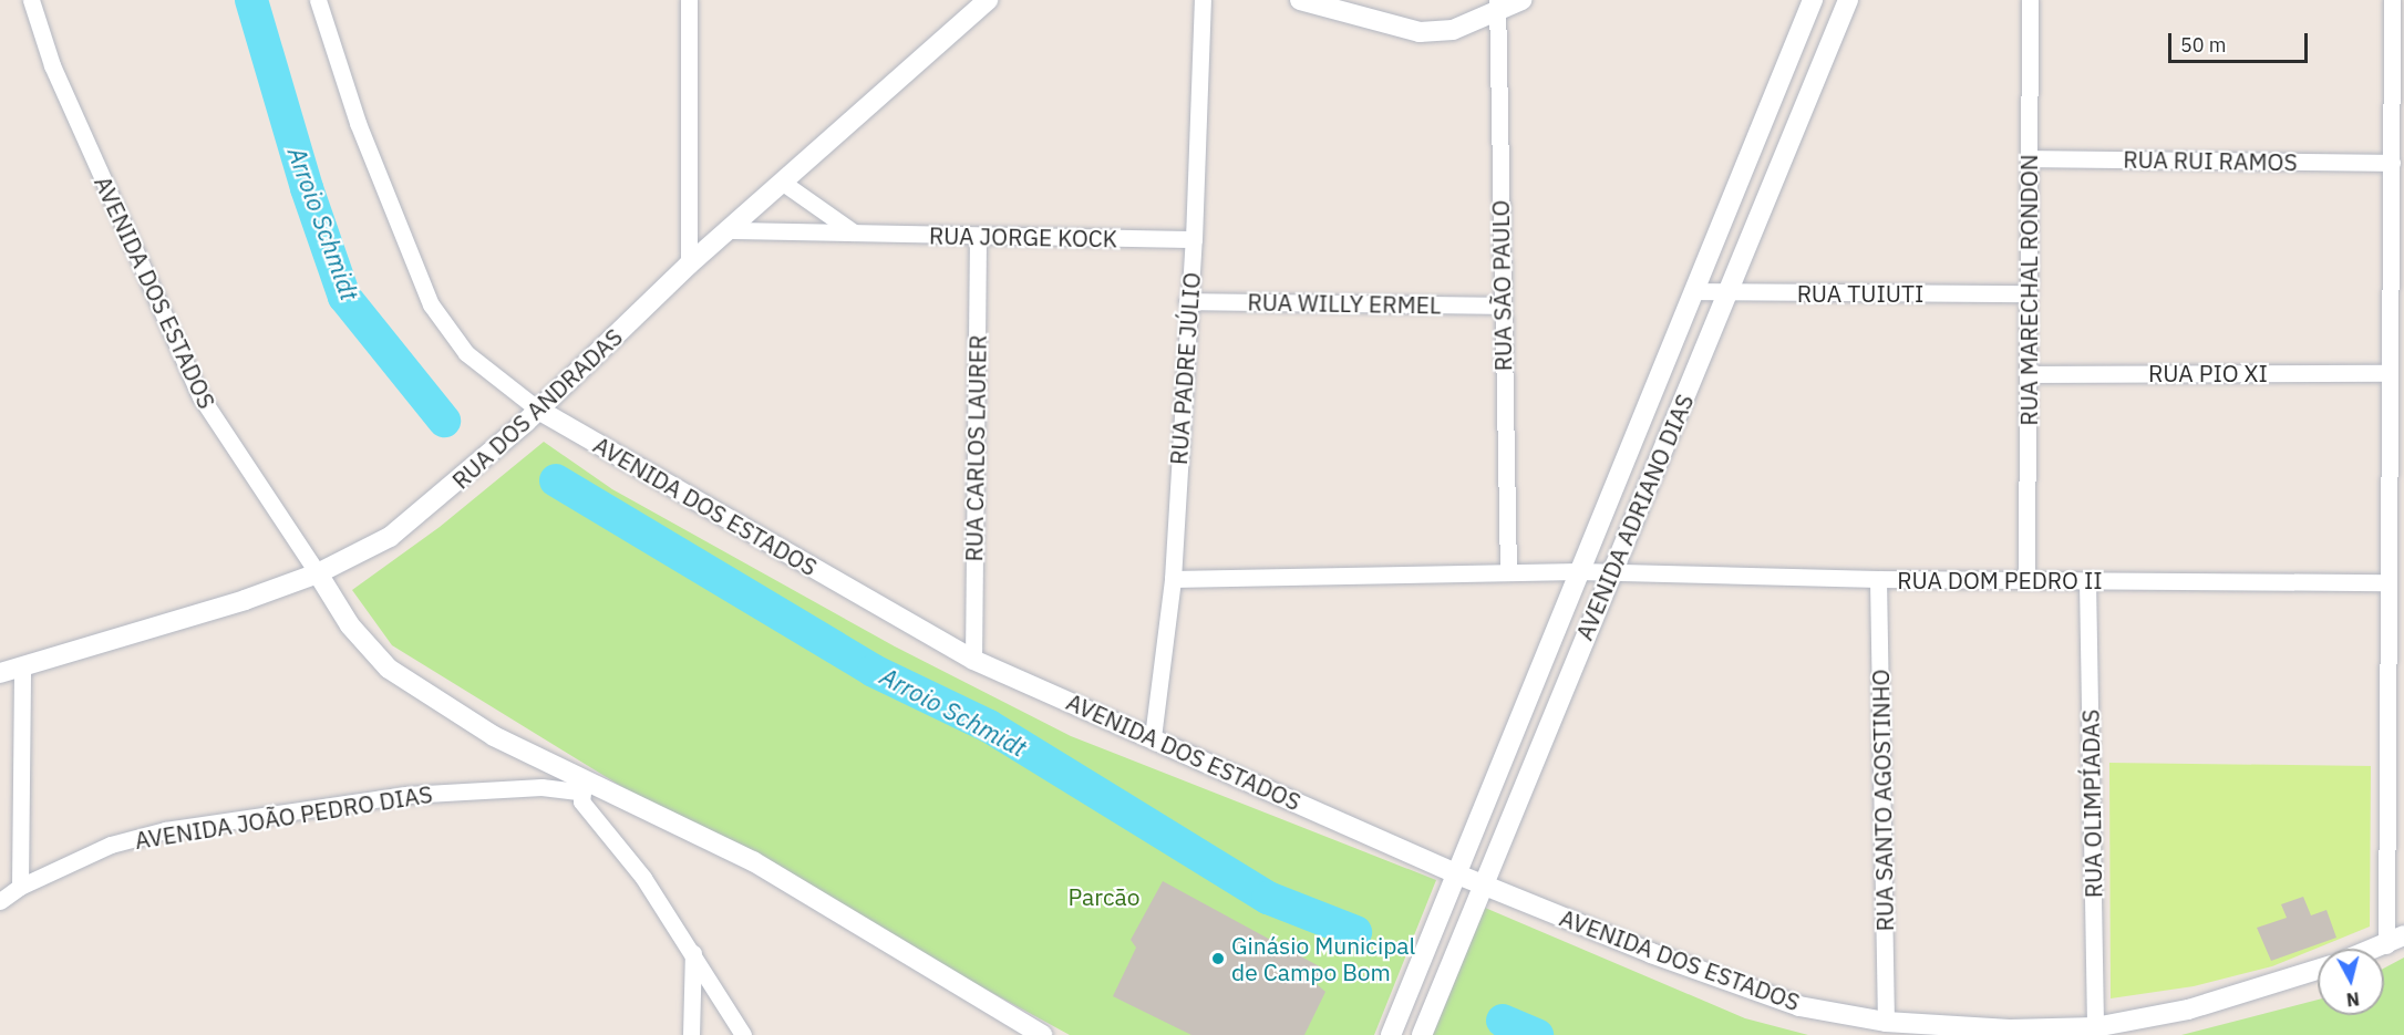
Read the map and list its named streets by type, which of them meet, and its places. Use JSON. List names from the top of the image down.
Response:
{
  "streets": {
    "street": [
      "RUA RUI RAMOS",
      "RUA JORGE KOCK",
      "RUA SÃO PAULO",
      "RUA MARECHAL RONDON",
      "AVENIDA DOS ESTADOS",
      "RUA TUIUTI",
      "RUA WILLY ERMEL",
      "RUA PADRE JÚLIO",
      "RUA PIO XI",
      "RUA DOS ANDRADAS",
      "RUA CARLOS LAURER",
      "AVENIDA ADRIANO DIAS",
      "RUA DOM PEDRO II",
      "RUA SANTO AGOSTINHO",
      "RUA OLIMPÍADAS",
      "AVENIDA JOÃO PEDRO DIAS"
    ]
  },
  "crossings": [
    ["RUA RUI RAMOS", "RUA MARECHAL RONDON"],
    ["RUA JORGE KOCK", "RUA PADRE JÚLIO"],
    ["RUA JORGE KOCK", "RUA DOS ANDRADAS"],
    ["RUA JORGE KOCK", "RUA CARLOS LAURER"],
    ["RUA SÃO PAULO", "RUA WILLY ERMEL"],
    ["RUA SÃO PAULO", "RUA DOM PEDRO II"],
    ["RUA MARECHAL RONDON", "RUA TUIUTI"],
    ["RUA MARECHAL RONDON", "RUA PIO XI"],
    ["RUA MARECHAL RONDON", "RUA DOM PEDRO II"],
    ["AVENIDA DOS ESTADOS", "RUA PADRE JÚLIO"],
    ["AVENIDA DOS ESTADOS", "RUA DOS ANDRADAS"],
    ["AVENIDA DOS ESTADOS", "RUA CARLOS LAURER"],
    ["AVENIDA DOS ESTADOS", "AVENIDA ADRIANO DIAS"],
    ["AVENIDA DOS ESTADOS", "RUA SANTO AGOSTINHO"],
    ["AVENIDA DOS ESTADOS", "RUA OLIMPÍADAS"],
    ["AVENIDA DOS ESTADOS", "AVENIDA JOÃO PEDRO DIAS"],
    ["RUA TUIUTI", "AVENIDA ADRIANO DIAS"],
    ["RUA WILLY ERMEL", "RUA PADRE JÚLIO"],
    ["RUA PADRE JÚLIO", "RUA DOM PEDRO II"],
    ["AVENIDA ADRIANO DIAS", "RUA DOM PEDRO II"],
    ["RUA DOM PEDRO II", "RUA SANTO AGOSTINHO"],
    ["RUA DOM PEDRO II", "RUA OLIMPÍADAS"]
  ],
  "water": ["Arroio Schmidt"],
  "parks": ["Parcão"],
  "places": ["Ginásio Municipal de Campo Bom"],
  "scale_bar": "50 m",
  "north": "bottom"
}
